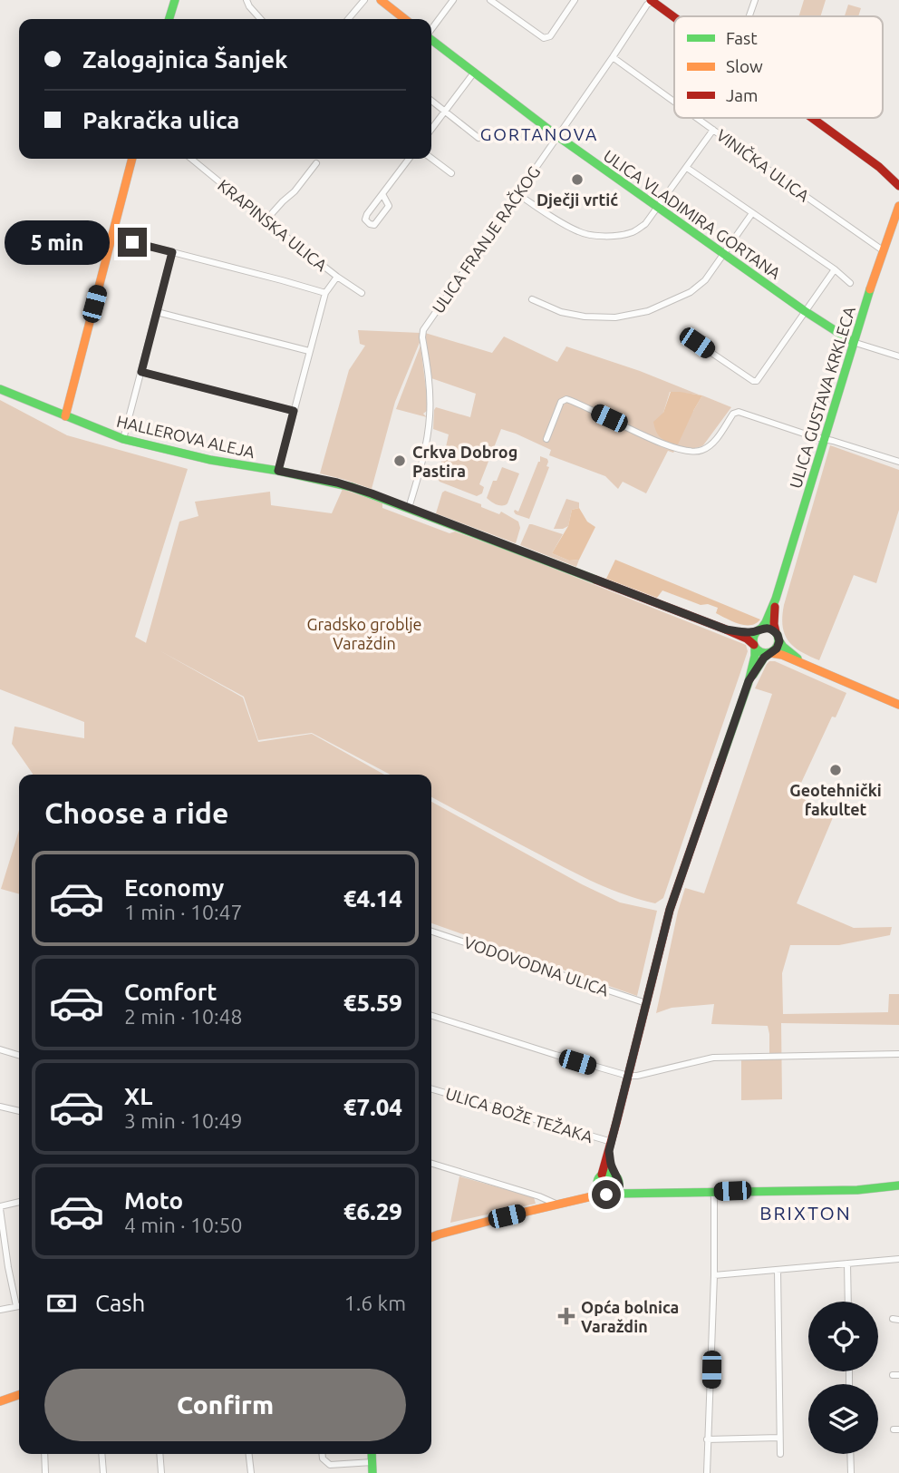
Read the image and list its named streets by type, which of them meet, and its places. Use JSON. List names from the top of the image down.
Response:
{
  "streets": {
    "main road": ["ULICA VLADIMIRA GORTANA", "ULICA GUSTAVA KRKLECA", "HALLEROVA ALEJA"],
    "street": [
      "VINIČKA ULICA",
      "KRAPINSKA ULICA",
      "ULICA FRANJE RAČKOG",
      "VODOVODNA ULICA",
      "ULICA BOŽE TEŽAKA"
    ]
  },
  "crossings": [
    ["VINIČKA ULICA", "ULICA FRANJE RAČKOG"],
    ["VINIČKA ULICA", "ULICA GUSTAVA KRKLECA"],
    ["ULICA VLADIMIRA GORTANA", "ULICA FRANJE RAČKOG"],
    ["ULICA VLADIMIRA GORTANA", "ULICA GUSTAVA KRKLECA"],
    ["ULICA FRANJE RAČKOG", "HALLEROVA ALEJA"],
    ["ULICA GUSTAVA KRKLECA", "HALLEROVA ALEJA"]
  ],
  "districts": ["GORTANOVA", "BRIXTON"],
  "parks": ["Gradsko groblje Varaždin"],
  "places": {
    "other": ["Dječji vrtić", "Crkva Dobrog Pastira", "Geotehnički fakultet"],
    "health": ["Opća bolnica Varaždin"]
  },
  "legend": ["Fast", "Slow", "Jam"],
  "page": {
    "banner": ["Zalogajnica Šanjek", "Pakračka ulica"],
    "bubble": "5 min",
    "heading": "Choose a ride",
    "list": [
      {
        "name": "Economy",
        "note": "1 min · 10:47",
        "value": "€4.14"
      },
      {
        "name": "Comfort",
        "note": "2 min · 10:48",
        "value": "€5.59"
      },
      {
        "name": "XL",
        "note": "3 min · 10:49",
        "value": "€7.04"
      },
      {
        "name": "Moto",
        "note": "4 min · 10:50",
        "value": "€6.29"
      }
    ],
    "pay": ["Cash", "1.6 km"],
    "buttons": "Confirm"
  }
}
